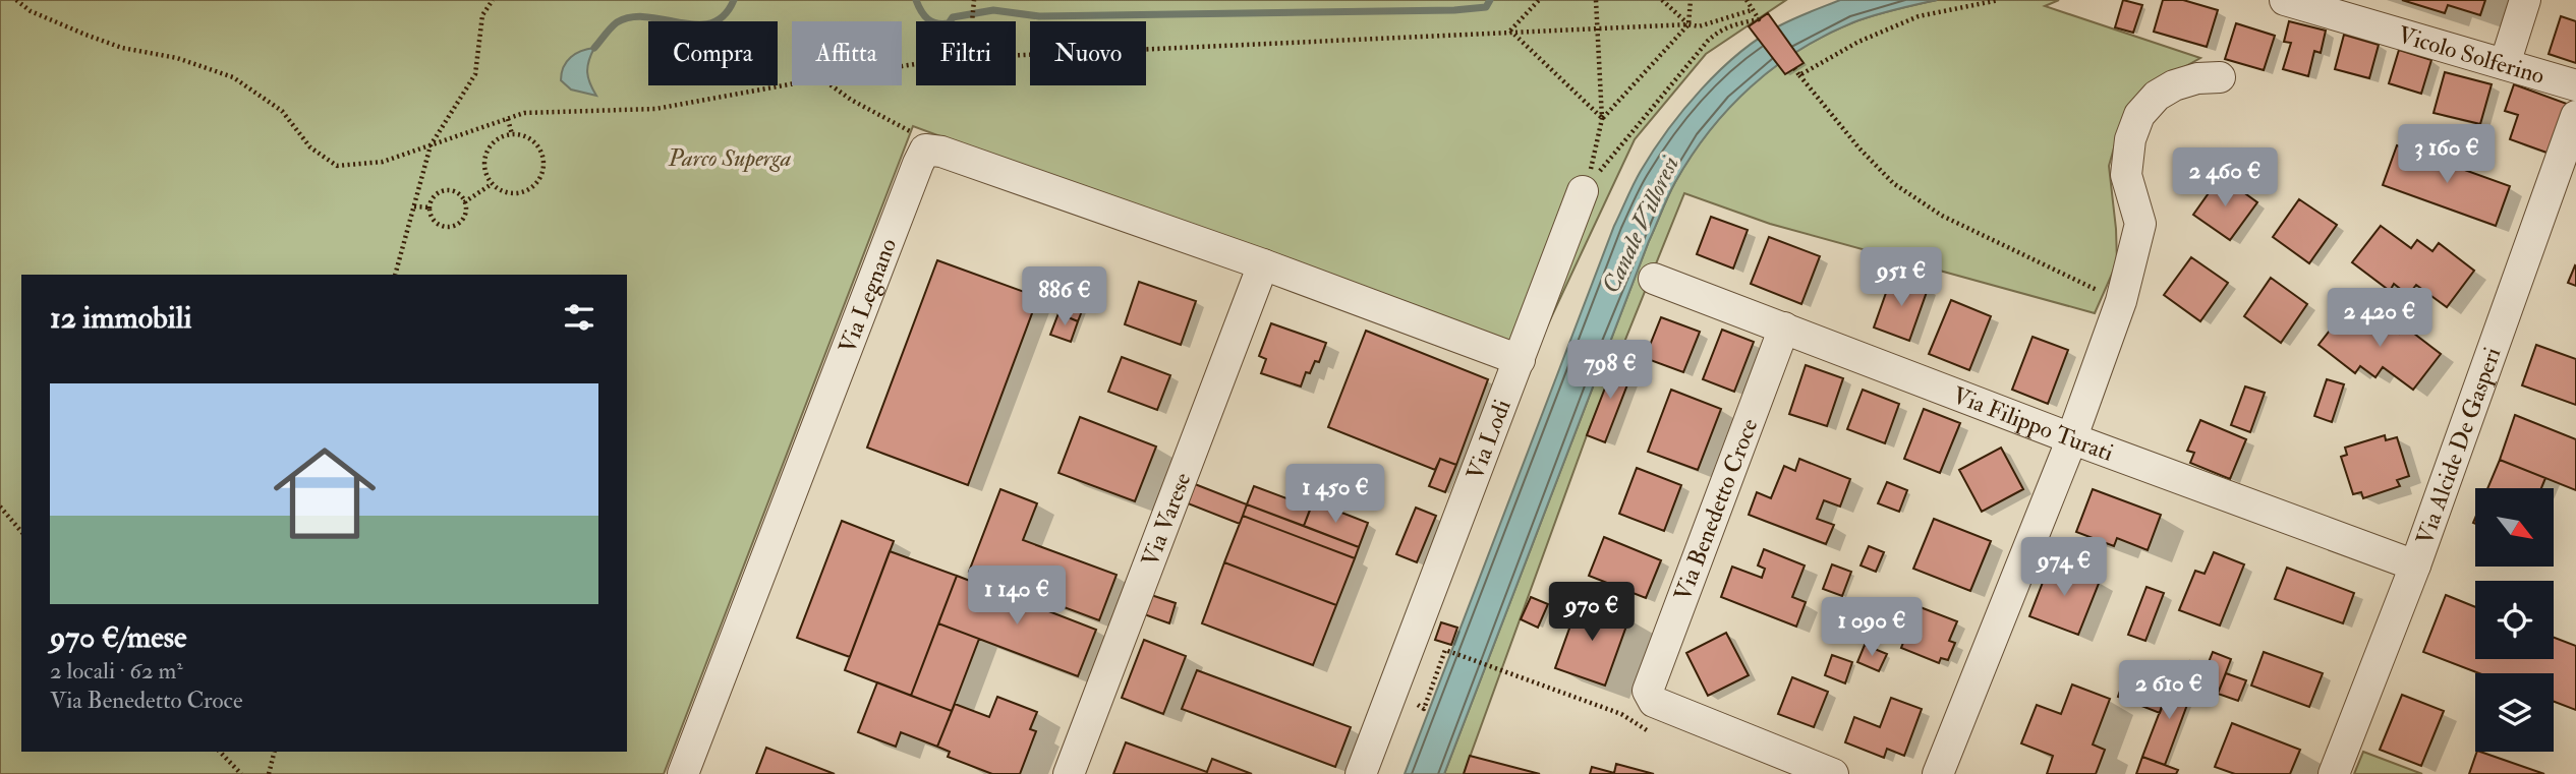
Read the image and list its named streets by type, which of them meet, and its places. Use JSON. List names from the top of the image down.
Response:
{
  "streets": {
    "street": [
      "Vicolo Solferino",
      "Via Legnano",
      "Via Filippo Turati",
      "Via Lodi",
      "Via Alcide De Gasperi",
      "Via Benedetto Croce",
      "Via Varese"
    ]
  },
  "crossings": [
    ["Via Filippo Turati", "Via Alcide De Gasperi"],
    ["Via Filippo Turati", "Via Benedetto Croce"]
  ],
  "water": ["Canale Villoresi"],
  "parks": ["Parco Superga"],
  "north": "bottom right",
  "page": {
    "chip": [
      "Compra",
      "Affitta",
      "Filtri",
      "Nuovo"
    ],
    "price": [
      "3 160 €",
      "2 460 €",
      "951 €",
      "886 €",
      "2 420 €",
      "798 €",
      "1 450 €",
      "974 €",
      "1 140 €",
      "970 €",
      "1 090 €",
      "2 610 €"
    ],
    "heading": "12 immobili",
    "list": [
      {
        "name": "970 €/mese",
        "note": "2 locali · 62 m² · Via Benedetto Croce"
      }
    ]
  }
}
